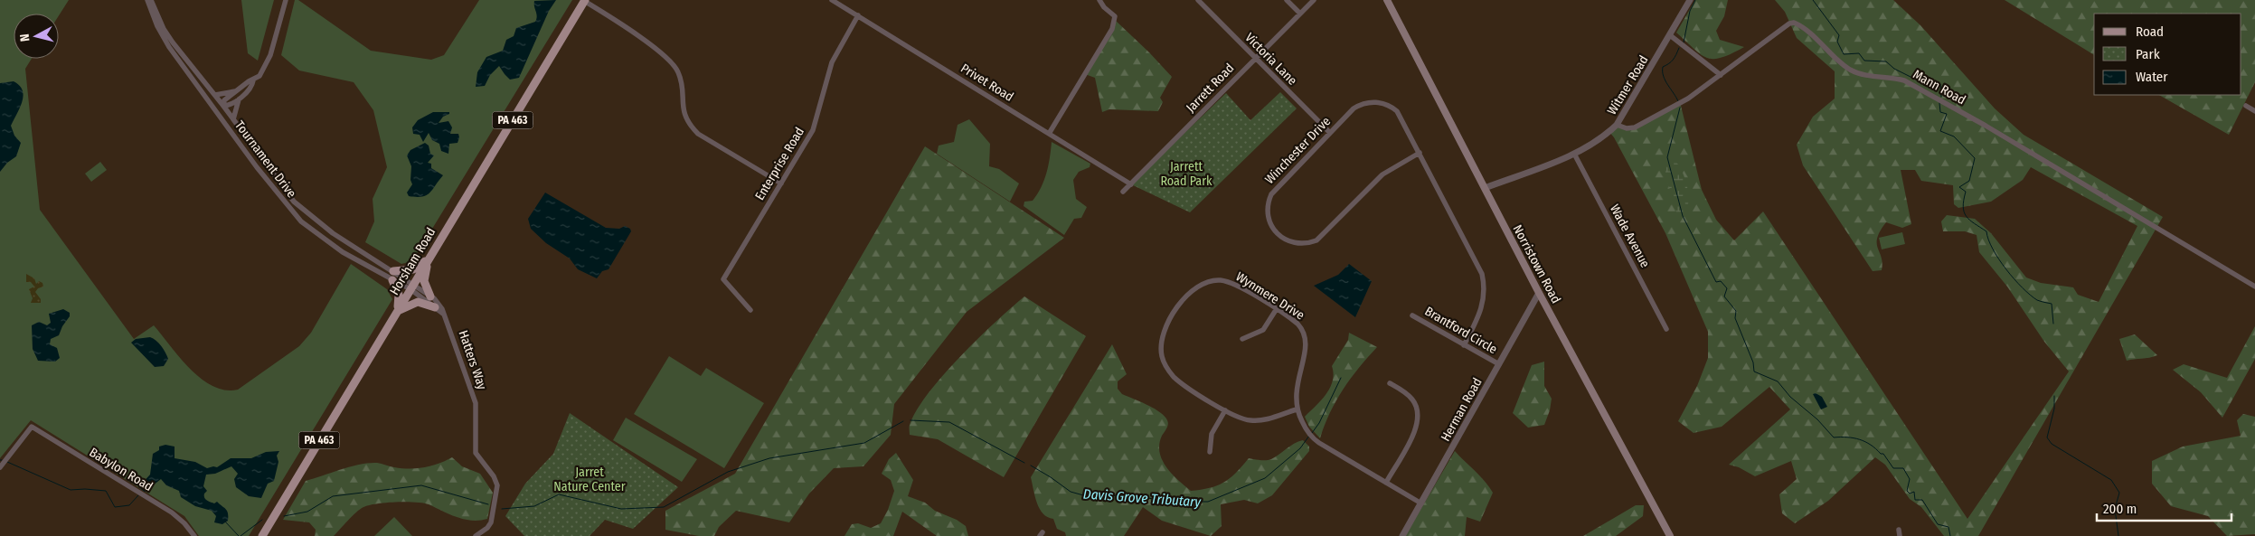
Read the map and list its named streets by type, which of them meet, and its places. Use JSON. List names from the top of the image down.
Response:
{
  "streets": {
    "main road": ["PA 463", "Horsham Road", "Norristown Road"],
    "street": [
      "Victoria Lane",
      "Privet Road",
      "Witmer Road",
      "Mann Road",
      "Jarrett Road",
      "Winchester Drive",
      "Tournament Drive",
      "Enterprise Road",
      "Wade Avenue",
      "Wynmere Drive",
      "Brantford Circle",
      "Hatters Way",
      "Herman Road",
      "Babylon Road"
    ]
  },
  "crossings": [
    ["Victoria Lane", "Jarrett Road"],
    ["Victoria Lane", "Winchester Drive"],
    ["Privet Road", "Jarrett Road"],
    ["Privet Road", "Enterprise Road"],
    ["Witmer Road", "Mann Road"],
    ["Witmer Road", "Wade Avenue"],
    ["Witmer Road", "Norristown Road"],
    ["Winchester Drive", "Brantford Circle"],
    ["Tournament Drive", "Horsham Road"],
    ["Tournament Drive", "Hatters Way"],
    ["Horsham Road", "Hatters Way"],
    ["Norristown Road", "Herman Road"],
    ["Wynmere Drive", "Herman Road"],
    ["Brantford Circle", "Herman Road"]
  ],
  "water": ["Davis Grove Tributary"],
  "parks": ["Jarrett Road Park", "Jarret Nature Center"],
  "legend": ["Road", "Park", "Water"],
  "scale_bar": "200 m",
  "north": "left"
}
